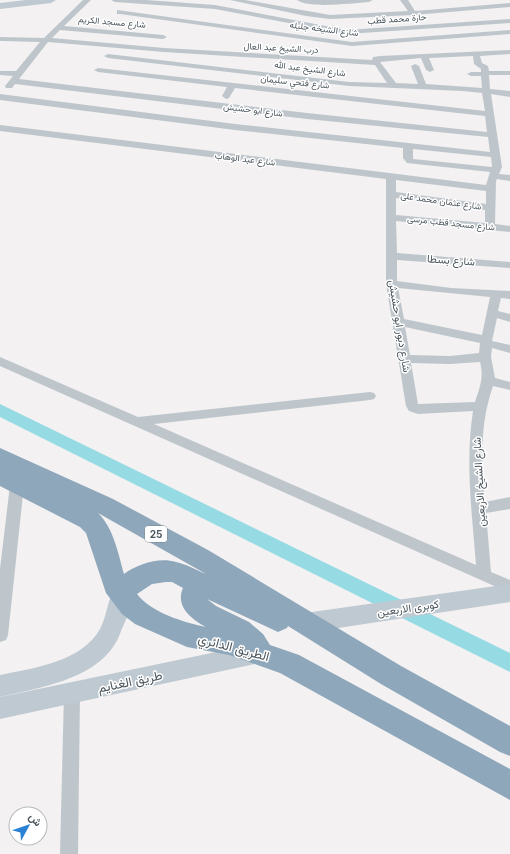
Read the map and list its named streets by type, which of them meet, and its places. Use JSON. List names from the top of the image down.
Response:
{
  "streets": {
    "highway": ["25", "الطريق الدائري"],
    "main road": ["كوبرى الاربعين", "طريق الغنايم"],
    "street": [
      "حارة محمد قطب",
      "شارع مسجد الكريم",
      "شارع الشيخه جليله",
      "درب الشيخ عبد العال",
      "شارع الشيخ عبد الله",
      "شارع فتحي سليمان",
      "شارع ابو حشيش",
      "شارع عبد الوهاب",
      "شارع عثمان محمد على",
      "شارع مسجد قطب مرسى",
      "شارع بسطا",
      "شارع دبور ابو حشيش",
      "شارع الشيخ الاربعين"
    ]
  },
  "crossings": [
    ["شارع عبد الوهاب", "شارع دبور ابو حشيش"],
    ["شارع عثمان محمد على", "شارع دبور ابو حشيش"],
    ["شارع مسجد قطب مرسى", "شارع دبور ابو حشيش"],
    ["شارع بسطا", "شارع دبور ابو حشيش"],
    ["شارع دبور ابو حشيش", "شارع الشيخ الاربعين"],
    ["25", "كوبرى الاربعين"],
    ["الطريق الدائري", "طريق الغنايم"]
  ],
  "north": "top right"
}
